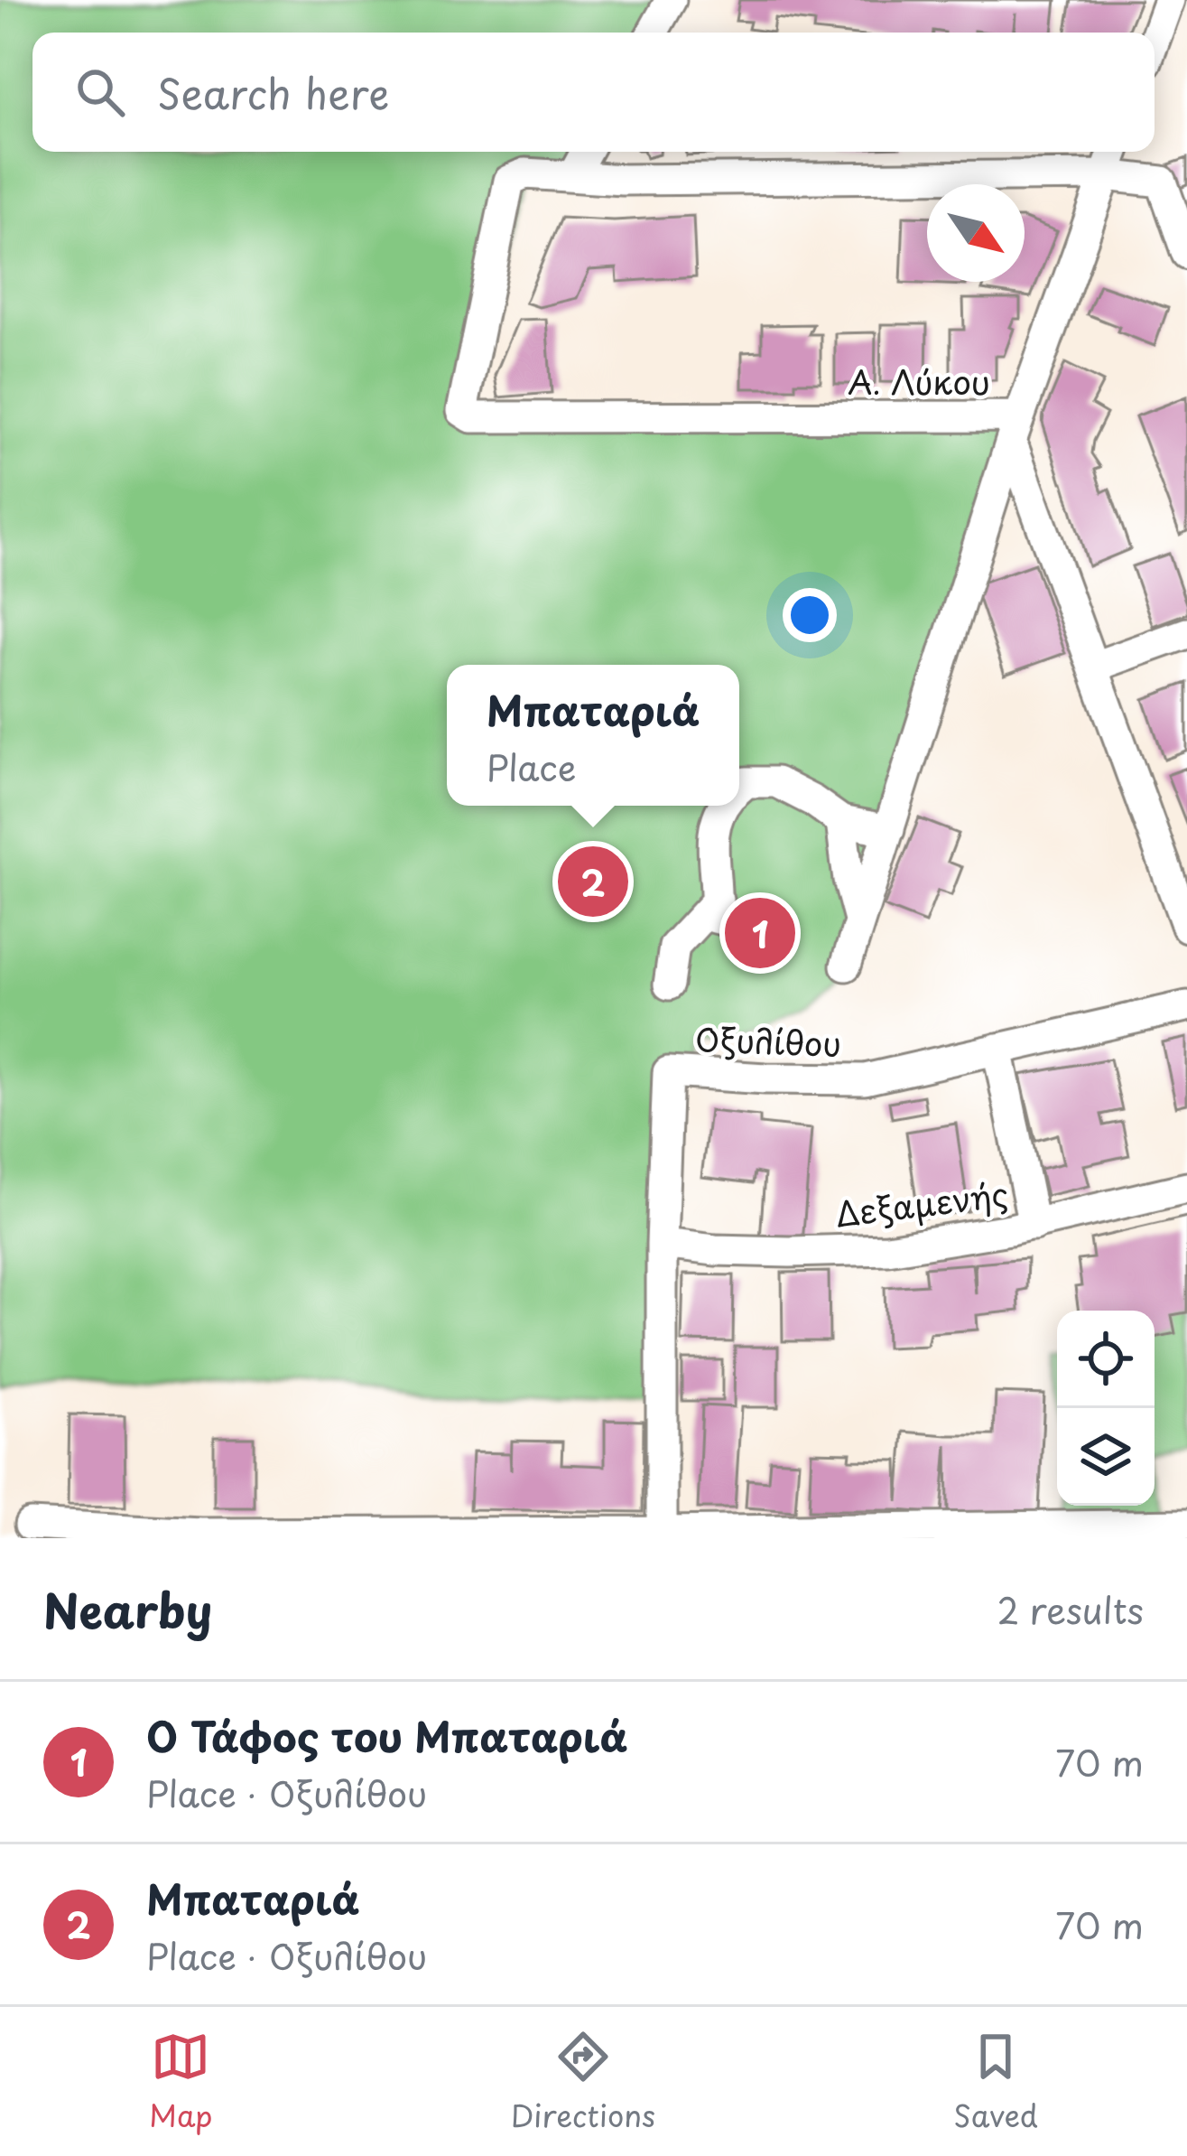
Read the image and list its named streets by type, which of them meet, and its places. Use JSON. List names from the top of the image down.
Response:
{
  "streets": {
    "street": ["Α. Λύκου", "Οξυλίθου", "Δεξαμενής"]
  },
  "crossings": [
    ["Οξυλίθου", "Δεξαμενής"]
  ],
  "north": "bottom right",
  "page": {
    "search": "Search here",
    "popup": ["Μπαταριά", "Place"],
    "pins": ["2", "1"],
    "heading": ["Nearby", "2 results"],
    "list": [
      {
        "mark": "1",
        "name": "Ο Τάφος του Μπαταριά",
        "note": "Place · Οξυλίθου",
        "value": "70 m"
      },
      {
        "mark": "2",
        "name": "Μπαταριά",
        "note": "Place · Οξυλίθου",
        "value": "70 m"
      }
    ],
    "nav": ["Map", "Directions", "Saved"]
  }
}
